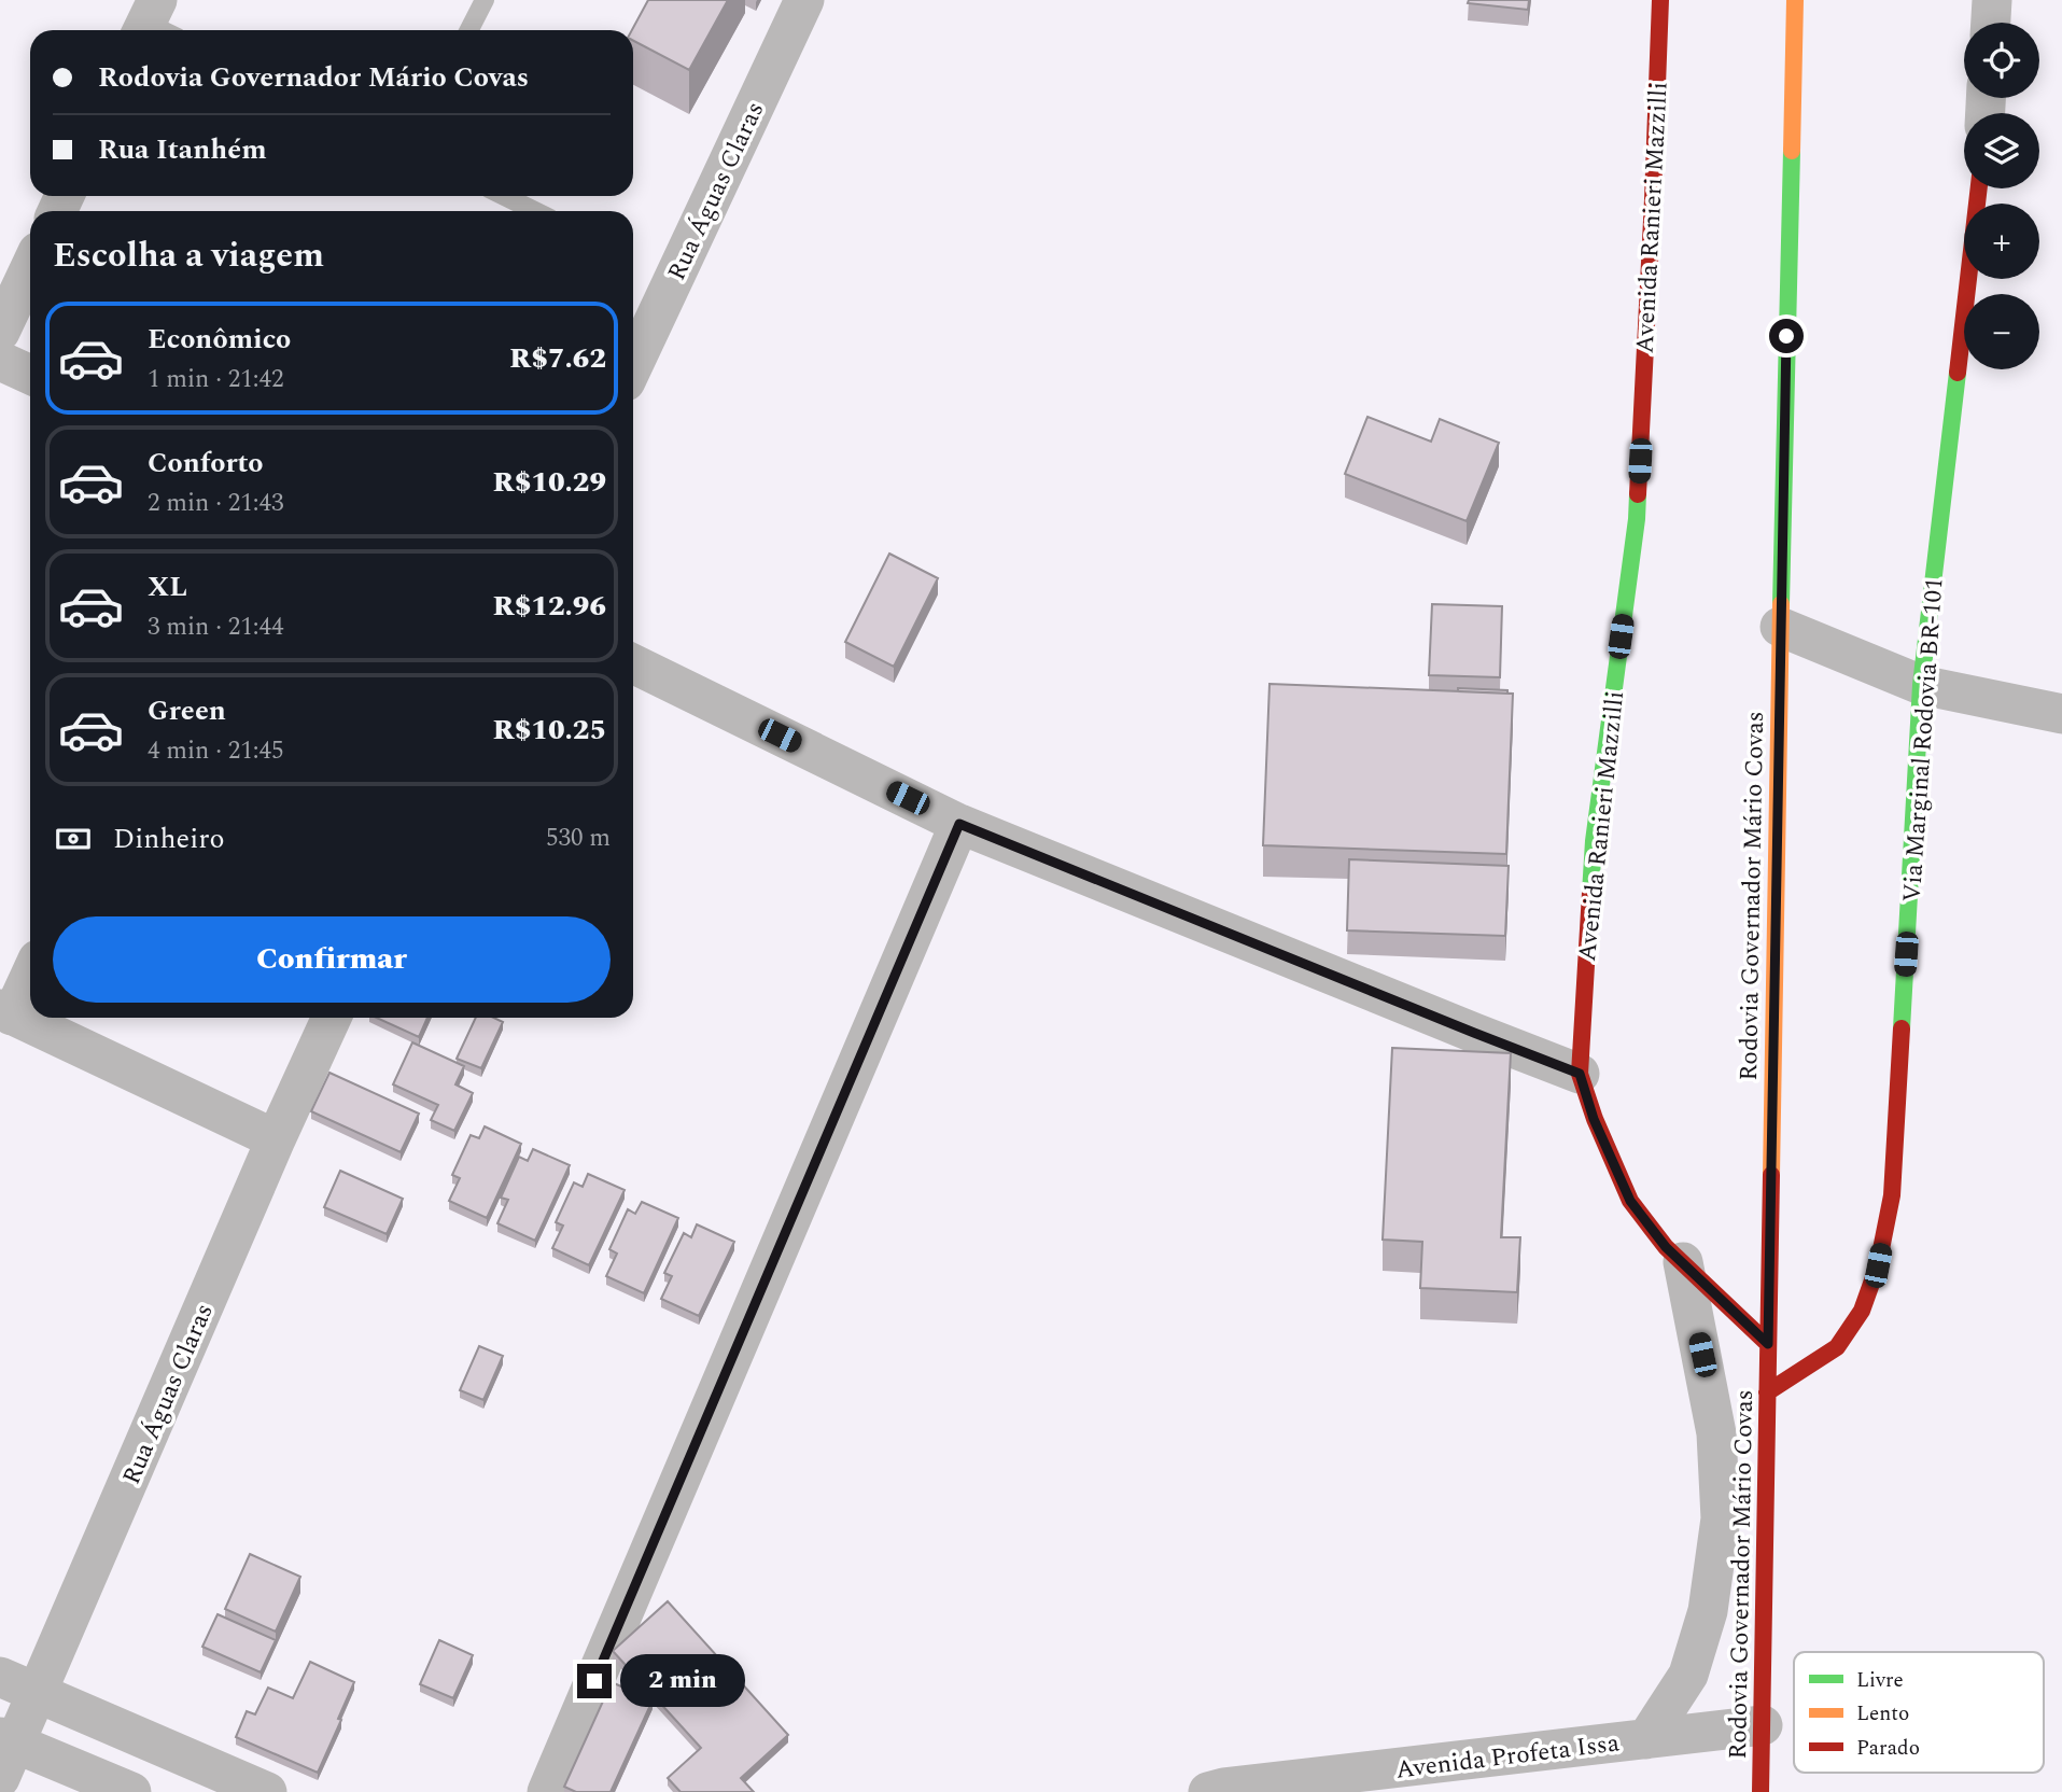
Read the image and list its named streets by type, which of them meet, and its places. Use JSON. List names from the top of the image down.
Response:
{
  "streets": {
    "main road": ["Avenida Ranieri Mazzilli", "Via Marginal Rodovia BR-101", "Rodovia Governador Mário Covas"],
    "street": ["Rua Águas Claras", "Avenida Profeta Issa"]
  },
  "crossings": [
    ["Avenida Ranieri Mazzilli", "Rodovia Governador Mário Covas"],
    ["Via Marginal Rodovia BR-101", "Rodovia Governador Mário Covas"],
    ["Rodovia Governador Mário Covas", "Avenida Profeta Issa"]
  ],
  "legend": ["Livre", "Lento", "Parado"],
  "page": {
    "map_buttons": ["+", "−"],
    "banner": ["Rodovia Governador Mário Covas", "Rua Itanhém"],
    "heading": "Escolha a viagem",
    "list": [
      {
        "name": "Econômico",
        "note": "1 min · 21:42",
        "value": "R$7.62"
      },
      {
        "name": "Conforto",
        "note": "2 min · 21:43",
        "value": "R$10.29"
      },
      {
        "name": "XL",
        "note": "3 min · 21:44",
        "value": "R$12.96"
      },
      {
        "name": "Green",
        "note": "4 min · 21:45",
        "value": "R$10.25"
      }
    ],
    "pay": ["Dinheiro", "530 m"],
    "buttons": "Confirmar",
    "bubble": "2 min"
  }
}
